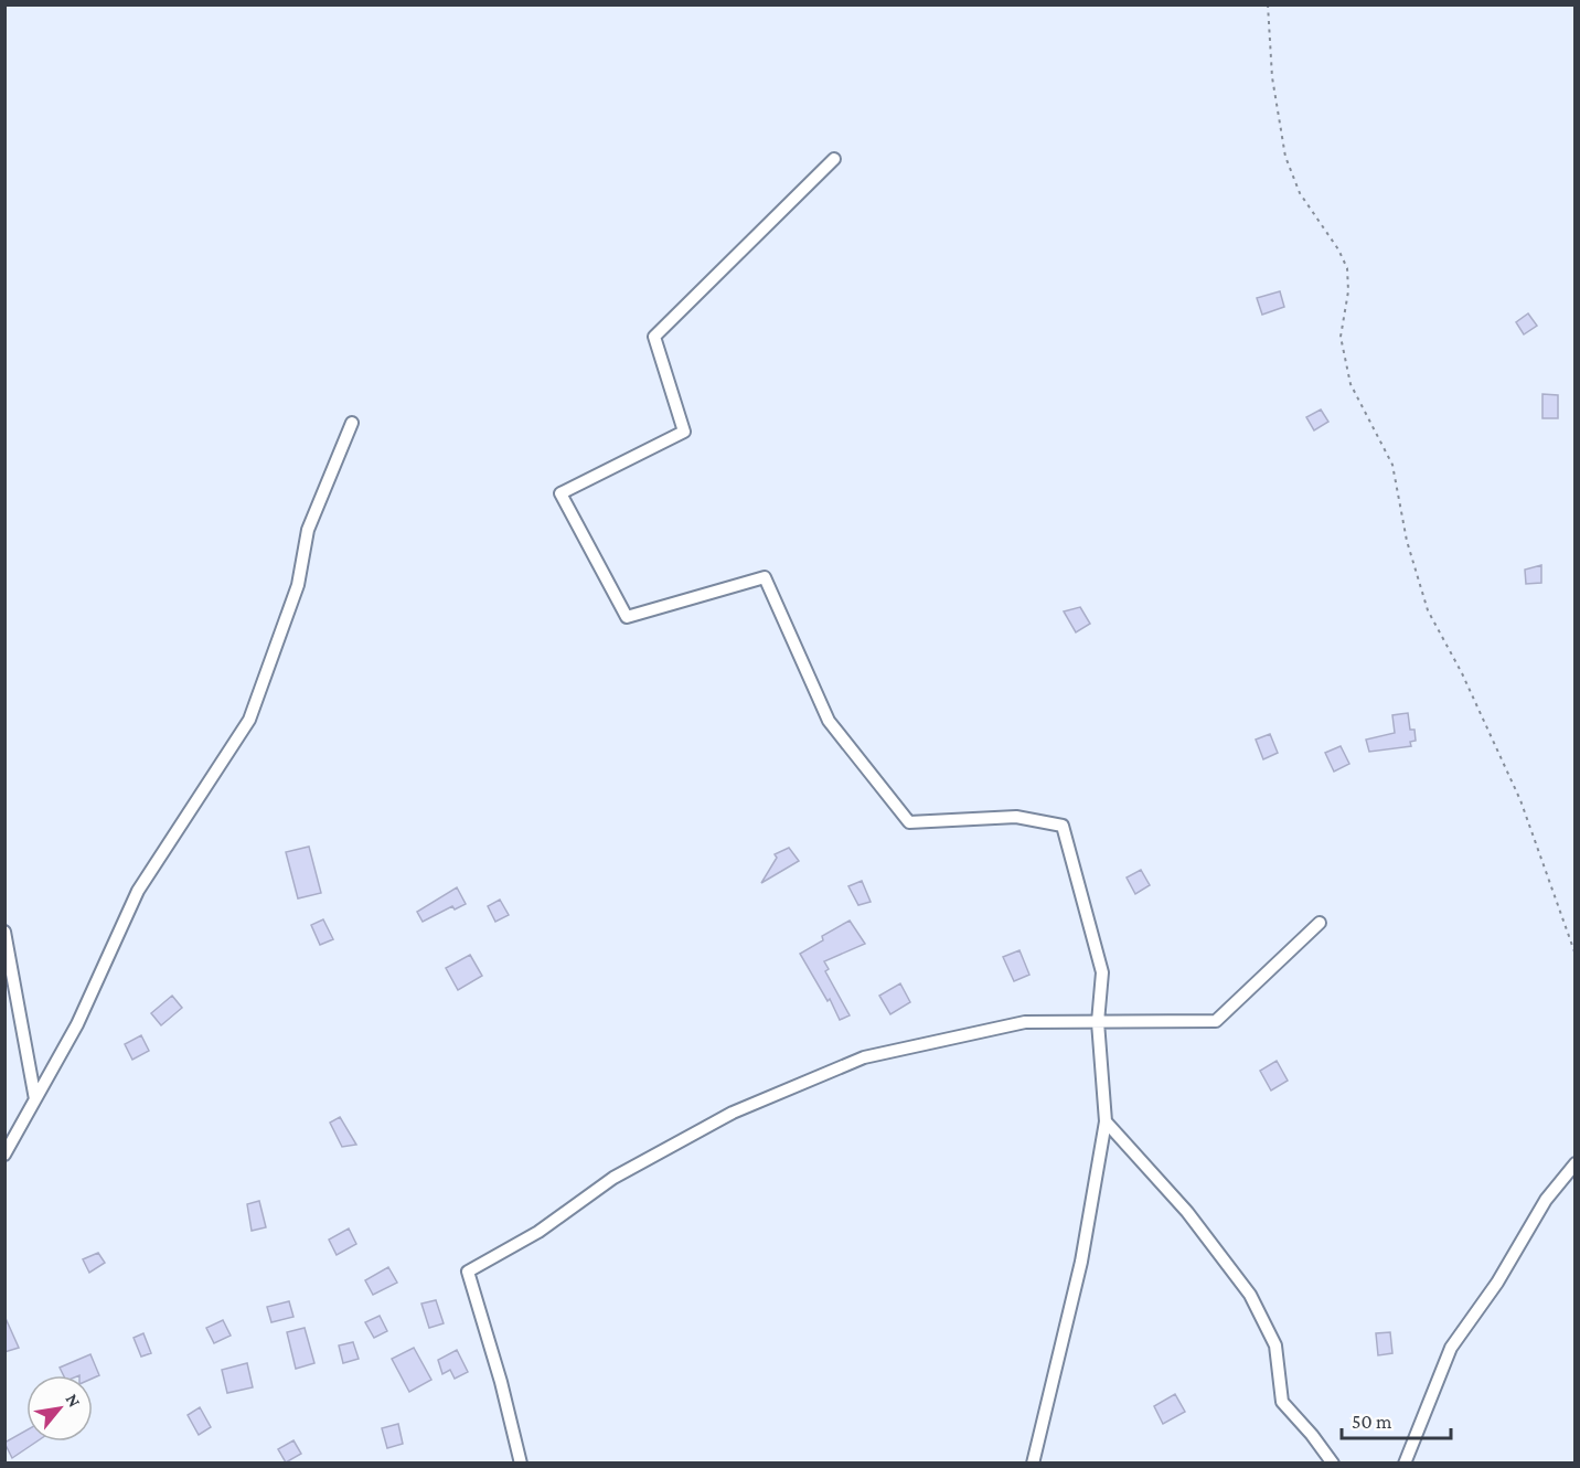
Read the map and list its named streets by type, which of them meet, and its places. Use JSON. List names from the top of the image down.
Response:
{
  "scale_bar": "50 m",
  "north": "top right"
}
